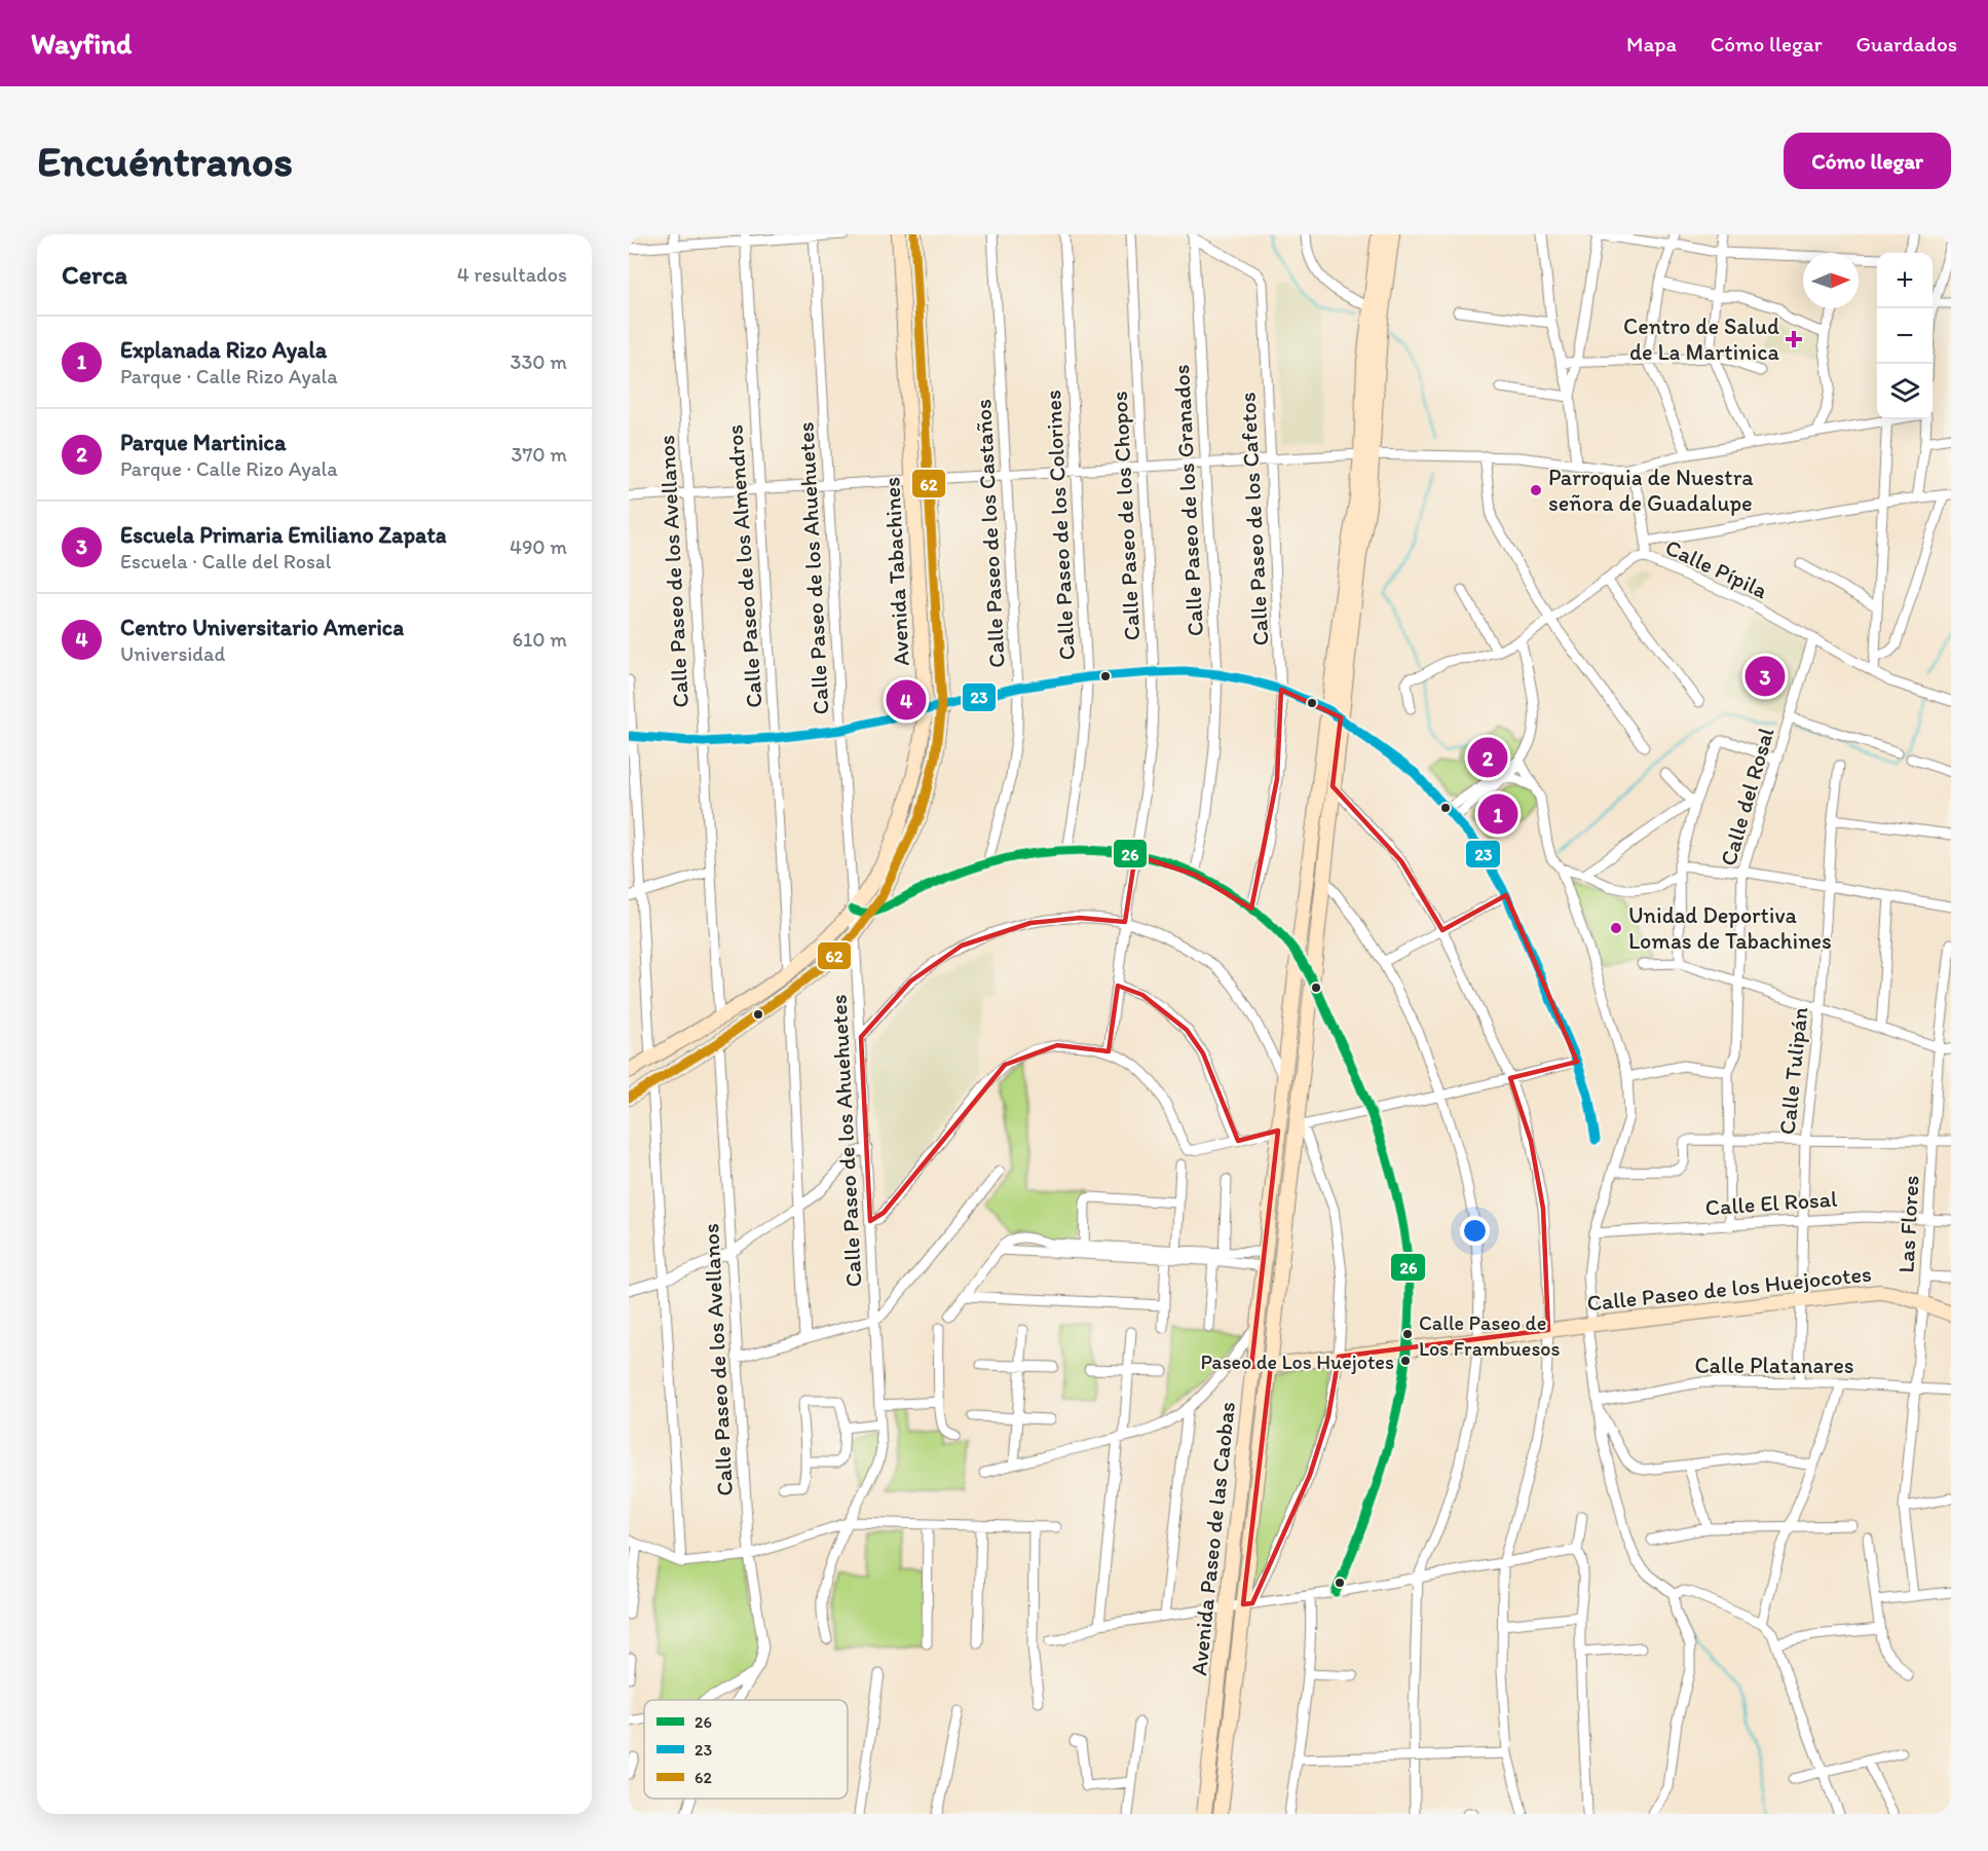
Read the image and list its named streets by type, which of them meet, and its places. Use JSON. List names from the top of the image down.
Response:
{
  "streets": {
    "main road": ["Avenida Tabachines", "Calle Paseo de los Huejocotes", "Avenida Paseo de las Caobas"],
    "street": [
      "Calle Paseo de los Granados",
      "Calle Paseo de los Chopos",
      "Calle Paseo de los Cafetos",
      "Calle Paseo de los Colorines",
      "Calle Paseo de los Castaños",
      "Calle Paseo de los Almendros",
      "Calle Paseo de los Ahuehuetes",
      "Calle Pípila",
      "Calle Paseo de los Avellanos",
      "Calle del Rosal",
      "Calle Tulipán",
      "Calle El Rosal",
      "Las Flores",
      "Calle Platanares"
    ]
  },
  "crossings": [
    ["Calle Paseo de los Granados", "Calle Paseo de los Cafetos"],
    ["Calle Paseo de los Almendros", "Avenida Tabachines"],
    ["Calle Paseo de los Ahuehuetes", "Avenida Tabachines"],
    ["Calle Pípila", "Calle del Rosal"],
    ["Calle Paseo de los Avellanos", "Avenida Tabachines"],
    ["Calle del Rosal", "Calle El Rosal"],
    ["Calle Tulipán", "Calle El Rosal"],
    ["Calle Tulipán", "Calle Paseo de los Huejocotes"],
    ["Calle Tulipán", "Calle Platanares"],
    ["Calle El Rosal", "Las Flores"],
    ["Las Flores", "Calle Paseo de los Huejocotes"],
    ["Las Flores", "Calle Platanares"],
    ["Calle Paseo de los Huejocotes", "Avenida Paseo de las Caobas"]
  ],
  "places": {
    "health": ["Centro de Salud de La Martinica"],
    "other": [
      "Parroquia de Nuestra señora de Guadalupe",
      "Unidad Deportiva Lomas de Tabachines",
      "Calle Paseo de Los Frambuesos",
      "Paseo de Los Huejotes"
    ]
  },
  "lines": ["transit line 62", "transit line 23", "transit line 26"],
  "legend": ["26", "23", "62"],
  "north": "right",
  "page": {
    "header": "Wayfind",
    "nav": ["Mapa", "Cómo llegar", "Guardados"],
    "buttons": "Cómo llegar",
    "title": "Encuéntranos",
    "heading": ["Cerca", "4 resultados"],
    "map_buttons": ["+", "−"],
    "list": [
      {
        "mark": "1",
        "name": "Explanada Rizo Ayala",
        "note": "Parque · Calle Rizo Ayala",
        "value": "330 m"
      },
      {
        "mark": "2",
        "name": "Parque Martinica",
        "note": "Parque · Calle Rizo Ayala",
        "value": "370 m"
      },
      {
        "mark": "3",
        "name": "Escuela Primaria Emiliano Zapata",
        "note": "Escuela · Calle del Rosal",
        "value": "490 m"
      },
      {
        "mark": "4",
        "name": "Centro Universitario America",
        "note": "Universidad",
        "value": "610 m"
      }
    ],
    "pins": [
      "3",
      "4",
      "2",
      "1"
    ]
  }
}
